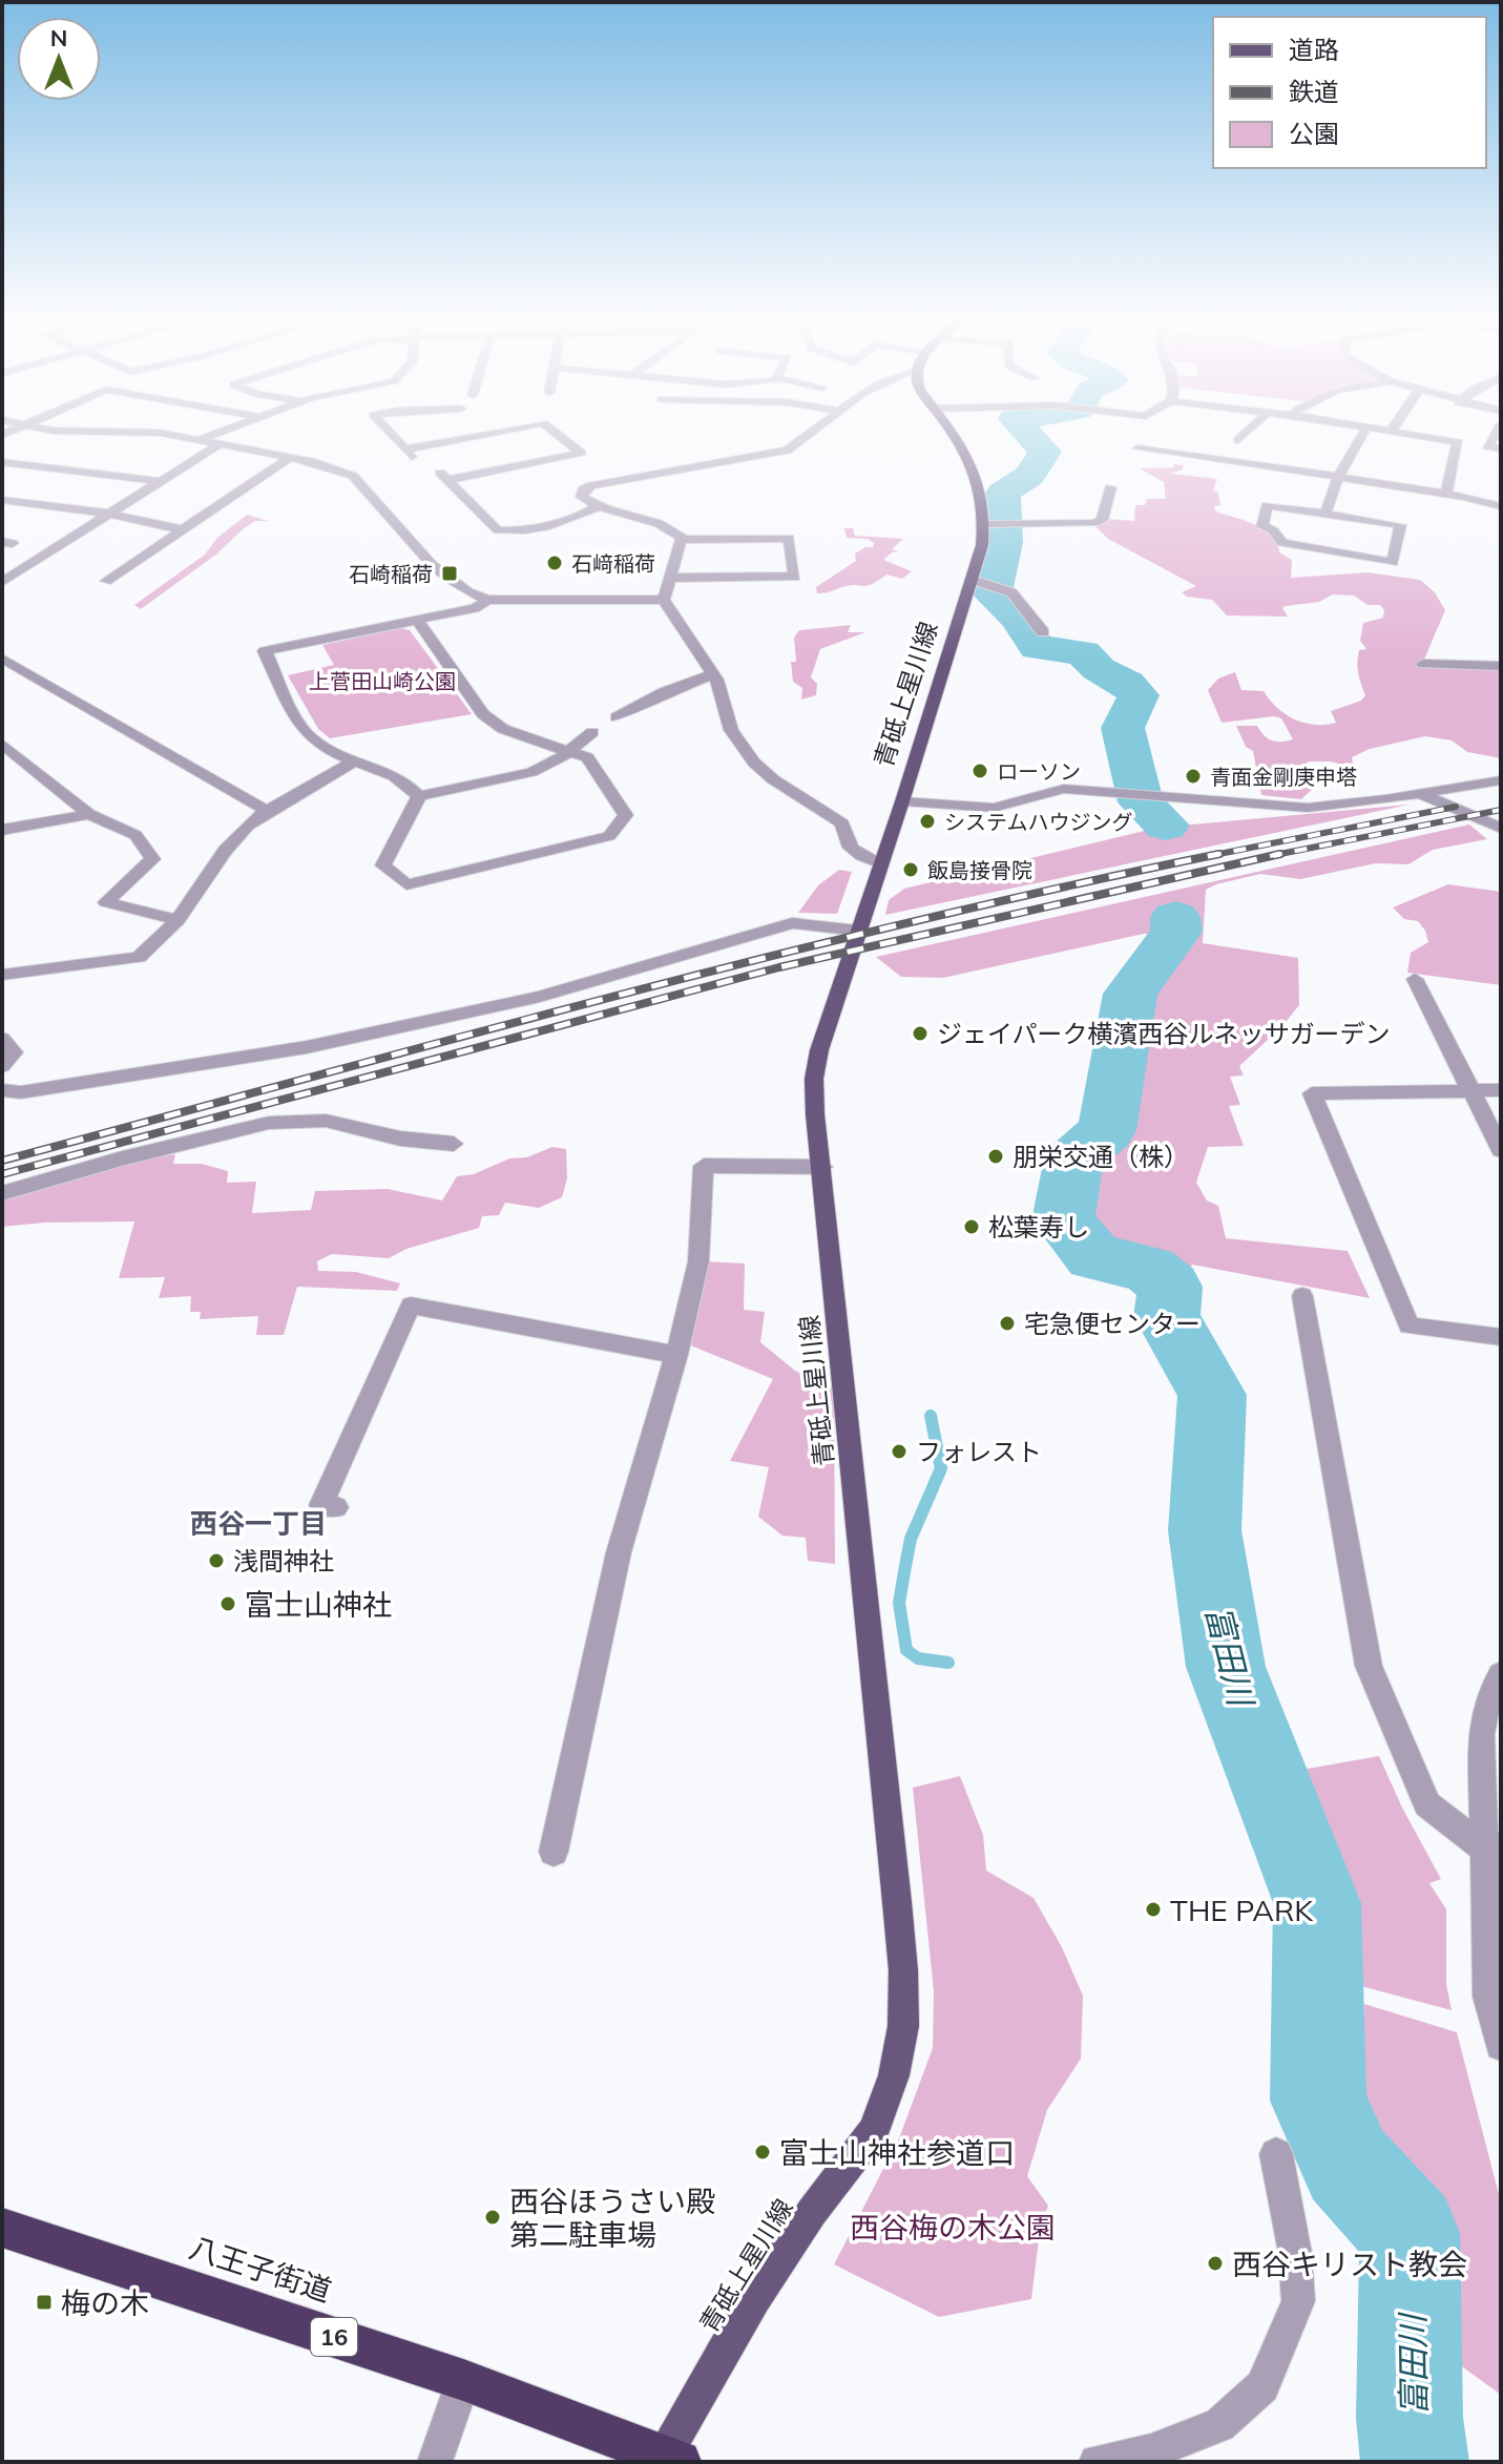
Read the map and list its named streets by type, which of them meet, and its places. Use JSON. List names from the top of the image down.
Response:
{
  "streets": {
    "highway": ["八王子街道", "16"],
    "main road": ["青砥上星川線"]
  },
  "crossings": [
    ["青砥上星川線", "八王子街道"]
  ],
  "districts": ["西谷一丁目"],
  "water": ["富田川"],
  "parks": ["上菅田山崎公園", "西谷梅の木公園"],
  "places": {
    "other": [
      "石﨑稲荷",
      "ローソン",
      "青面金剛庚申塔",
      "システムハウジング",
      "飯島接骨院",
      "ジェイパーク横濱西谷ルネッサガーデン",
      "朋栄交通（株）",
      "松葉寿し",
      "宅急便センター",
      "フォレスト",
      "浅間神社",
      "富士山神社",
      "THE PARK",
      "富士山神社参道口",
      "西谷ほうさい殿 第二駐車場",
      "西谷キリスト教会"
    ],
    "transit": ["石崎稲荷", "梅の木"]
  },
  "legend": ["道路", "鉄道", "公園"],
  "north": "top"
}
